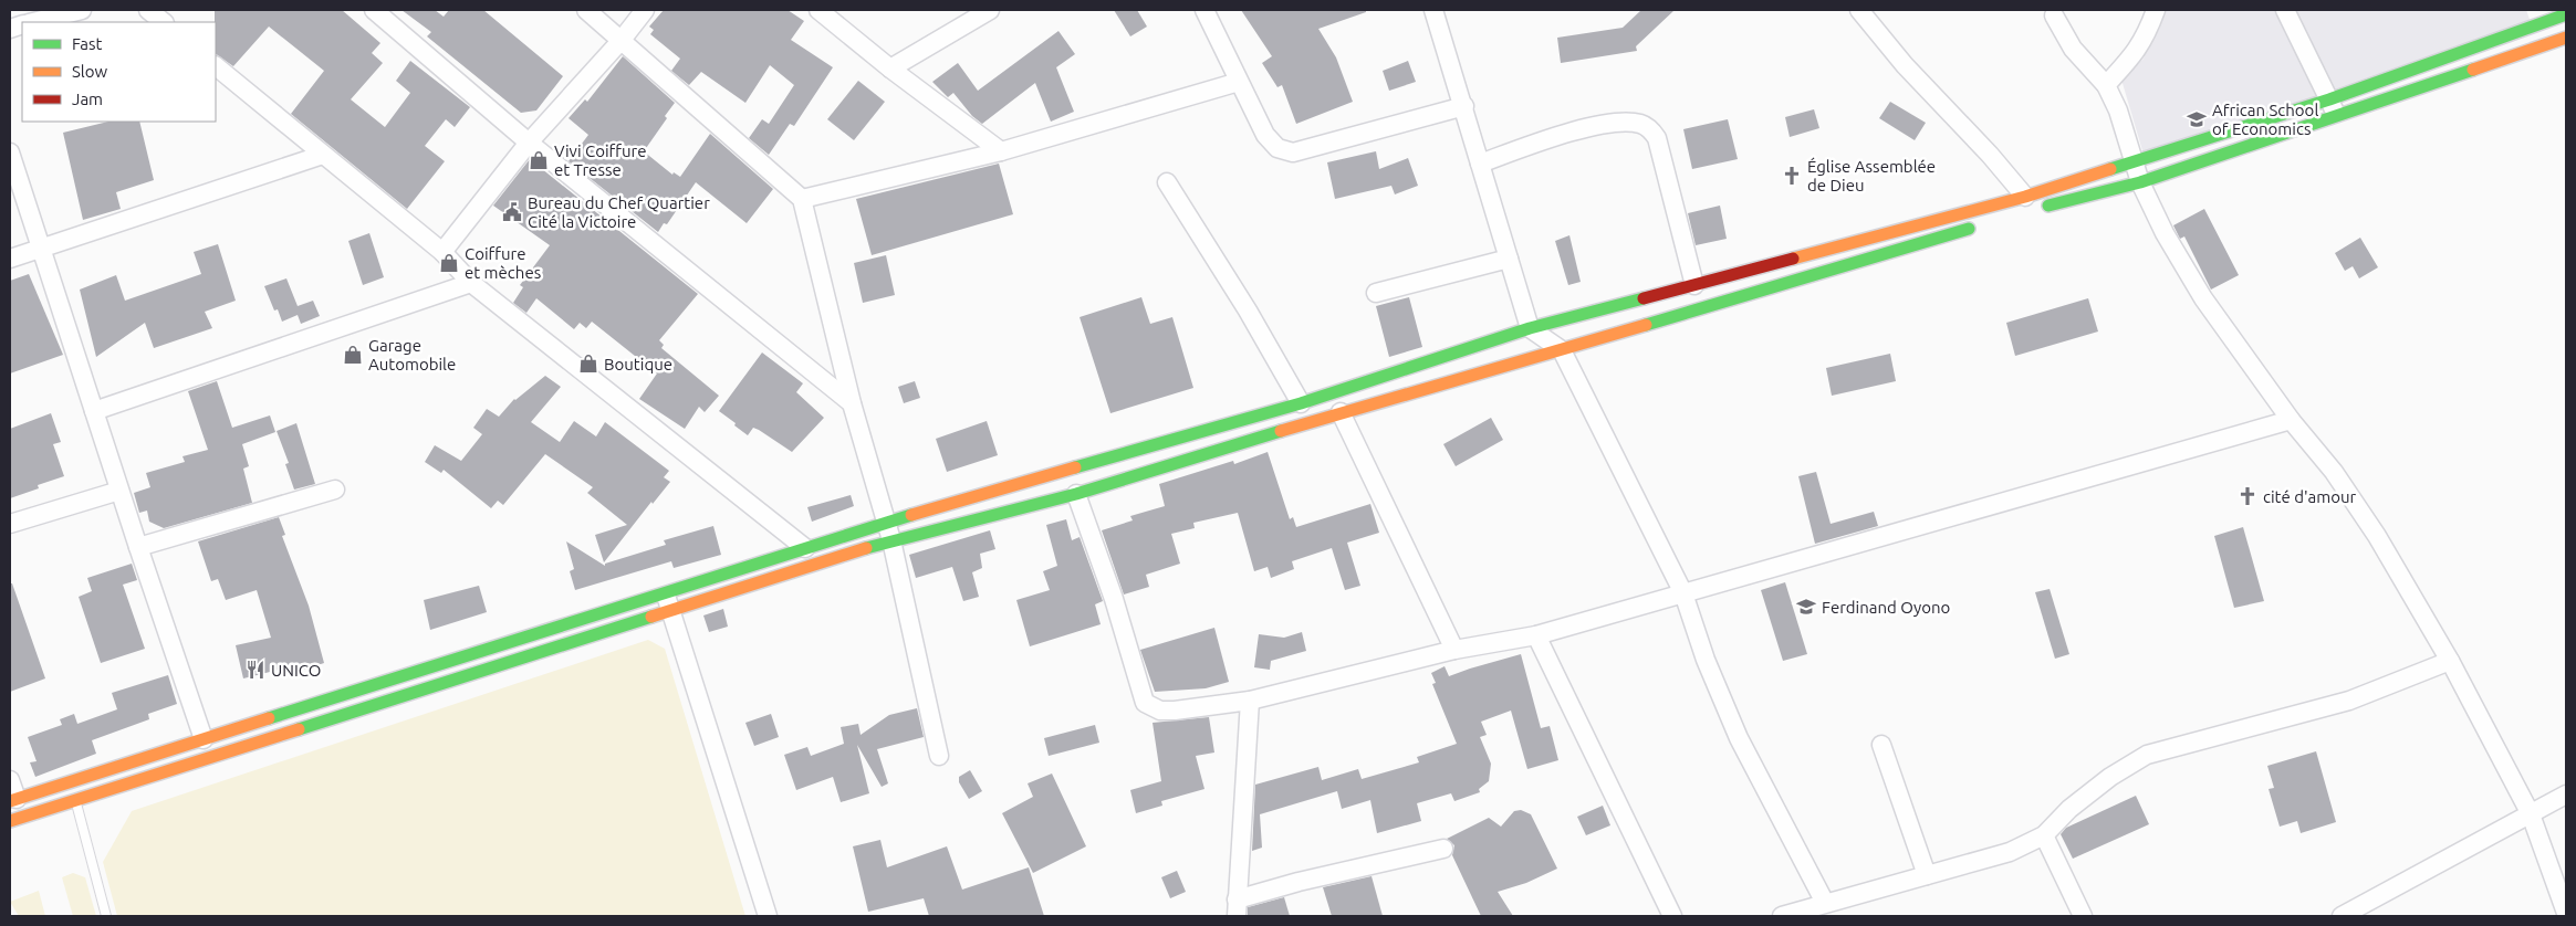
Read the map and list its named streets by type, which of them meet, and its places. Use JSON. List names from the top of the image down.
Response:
{
  "places": {
    "school or university": ["African School of Economics", "Ferdinand Oyono"],
    "shop": [
      "Vivi Coiffure et Tresse",
      "Coiffure et mèches",
      "Garage Automobile",
      "Boutique"
    ],
    "church": ["Église Assemblée de Dieu", "cité d'amour"],
    "public building": ["Bureau du Chef Quartier Cité la Victoire"],
    "restaurant": ["UNICO"]
  },
  "legend": ["Fast", "Slow", "Jam"]
}
